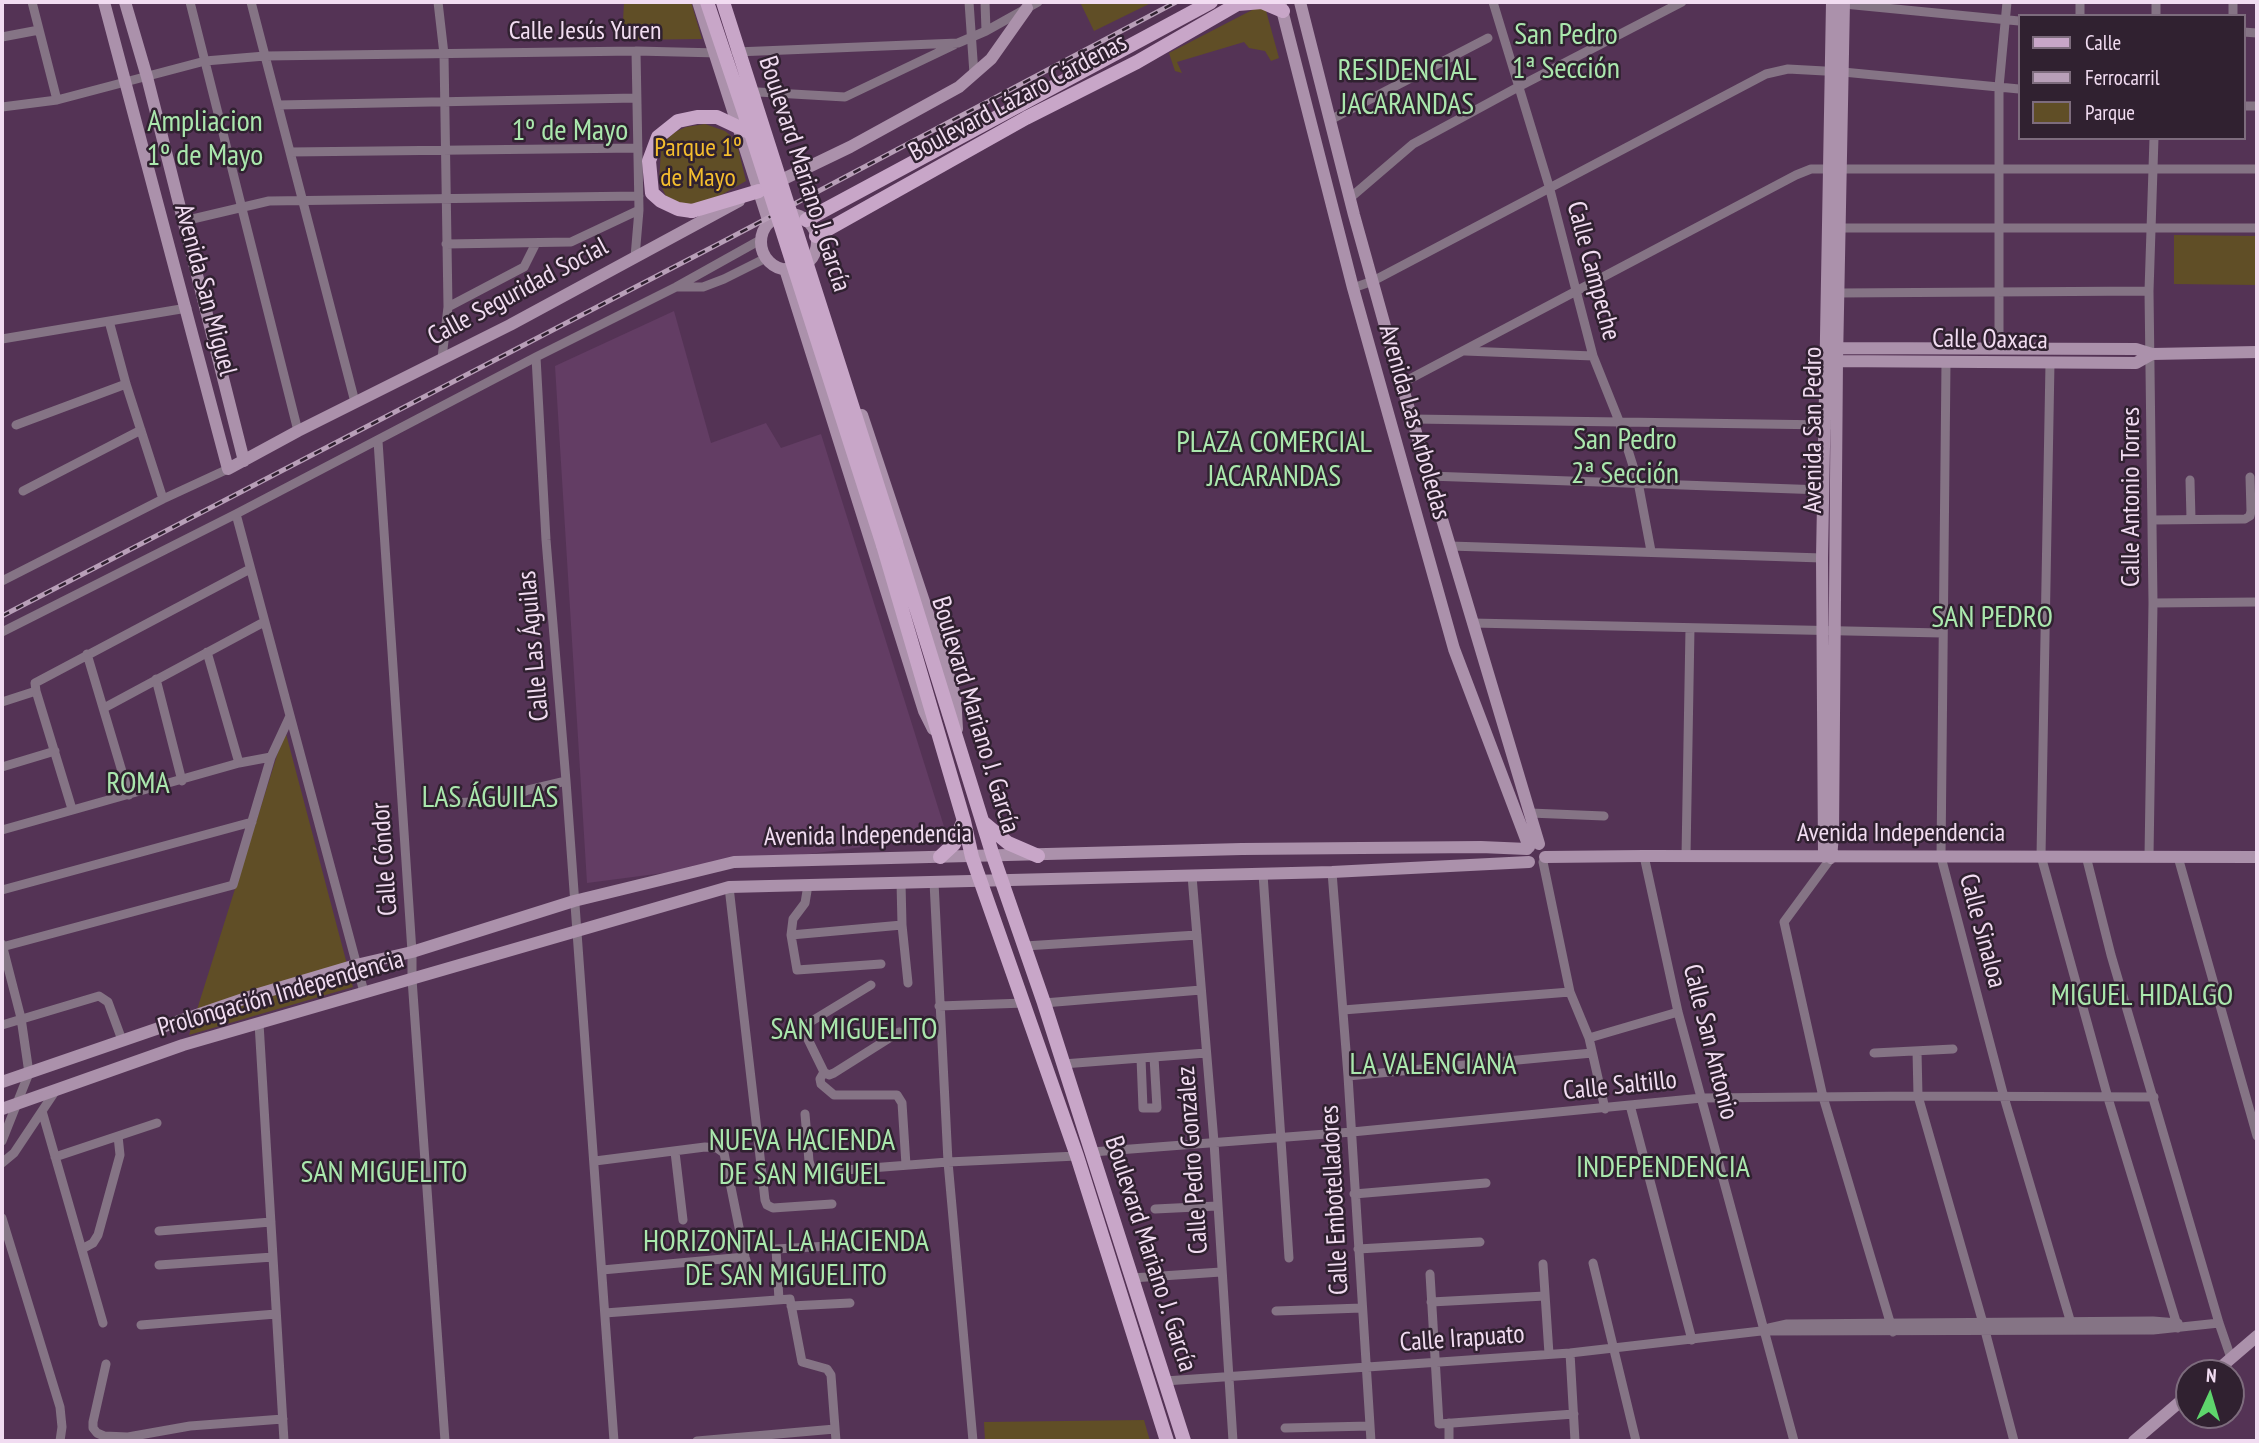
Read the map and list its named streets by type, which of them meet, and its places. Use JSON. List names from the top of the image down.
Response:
{
  "streets": {
    "main road": ["Boulevard Lázaro Cárdenas", "Boulevard Mariano J. García"],
    "street": [
      "Calle Jesús Yuren",
      "Calle Campeche",
      "Avenida San Miguel",
      "Calle Seguridad Social",
      "Calle Oaxaca",
      "Avenida Las Arboledas",
      "Avenida San Pedro",
      "Calle Antonio Torres",
      "Calle Las Águilas",
      "Avenida Independencia",
      "Calle Cóndor",
      "Calle Sinaloa",
      "Prolongación Independencia",
      "Calle San Antonio",
      "Calle Saltillo",
      "Calle Pedro González",
      "Calle Embotelladores",
      "Calle Irapuato"
    ]
  },
  "crossings": [
    ["Calle Jesús Yuren", "Avenida San Miguel"],
    ["Calle Jesús Yuren", "Calle Seguridad Social"],
    ["Boulevard Mariano J. García", "Avenida Independencia"],
    ["Boulevard Mariano J. García", "Calle Saltillo"],
    ["Boulevard Mariano J. García", "Calle Irapuato"],
    ["Avenida San Miguel", "Calle Seguridad Social"],
    ["Calle Oaxaca", "Avenida San Pedro"],
    ["Calle Oaxaca", "Calle Antonio Torres"],
    ["Calle Oaxaca", "Calle Sinaloa"],
    ["Avenida Las Arboledas", "Avenida Independencia"],
    ["Avenida San Pedro", "Avenida Independencia"],
    ["Calle Antonio Torres", "Avenida Independencia"],
    ["Calle Las Águilas", "Avenida Independencia"],
    ["Calle Las Águilas", "Prolongación Independencia"],
    ["Avenida Independencia", "Calle Sinaloa"],
    ["Avenida Independencia", "Prolongación Independencia"],
    ["Avenida Independencia", "Calle San Antonio"],
    ["Avenida Independencia", "Calle Pedro González"],
    ["Avenida Independencia", "Calle Embotelladores"],
    ["Calle Cóndor", "Prolongación Independencia"],
    ["Calle Sinaloa", "Calle Saltillo"],
    ["Calle Sinaloa", "Calle Irapuato"],
    ["Calle San Antonio", "Calle Saltillo"],
    ["Calle San Antonio", "Calle Irapuato"],
    ["Calle Saltillo", "Calle Pedro González"],
    ["Calle Saltillo", "Calle Embotelladores"],
    ["Calle Pedro González", "Calle Irapuato"],
    ["Calle Embotelladores", "Calle Irapuato"]
  ],
  "districts": [
    "San Pedro 1ª Sección",
    "RESIDENCIAL JACARANDAS",
    "Ampliacion 1º de Mayo",
    "1º de Mayo",
    "San Pedro 2ª Sección",
    "PLAZA COMERCIAL JACARANDAS",
    "SAN PEDRO",
    "ROMA",
    "LAS ÁGUILAS",
    "MIGUEL HIDALGO",
    "SAN MIGUELITO",
    "LA VALENCIANA",
    "NUEVA HACIENDA DE SAN MIGUEL",
    "INDEPENDENCIA",
    "SAN MIGUELITO",
    "HORIZONTAL LA HACIENDA DE SAN MIGUELITO"
  ],
  "parks": ["Parque 1º de Mayo"],
  "legend": ["Calle", "Ferrocarril", "Parque"],
  "north": "top"
}
